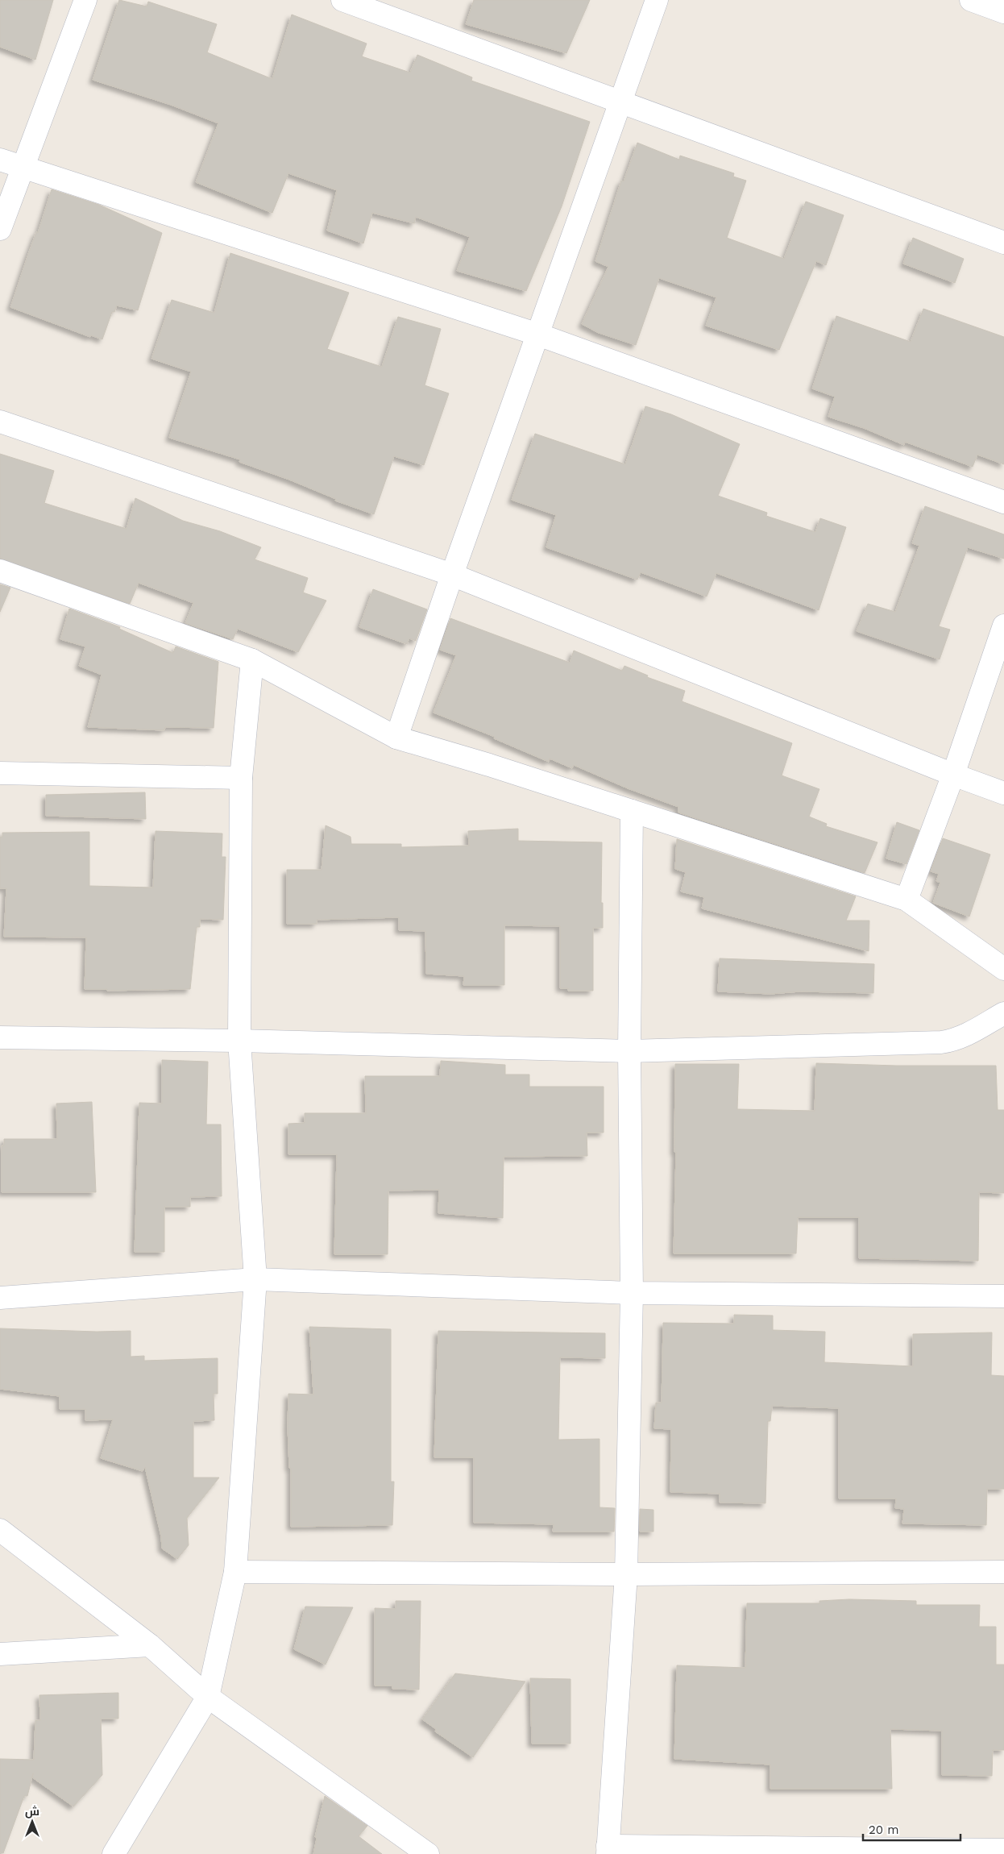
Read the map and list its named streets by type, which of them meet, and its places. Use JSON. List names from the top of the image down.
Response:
{
  "scale_bar": "20 m",
  "north": "top"
}
